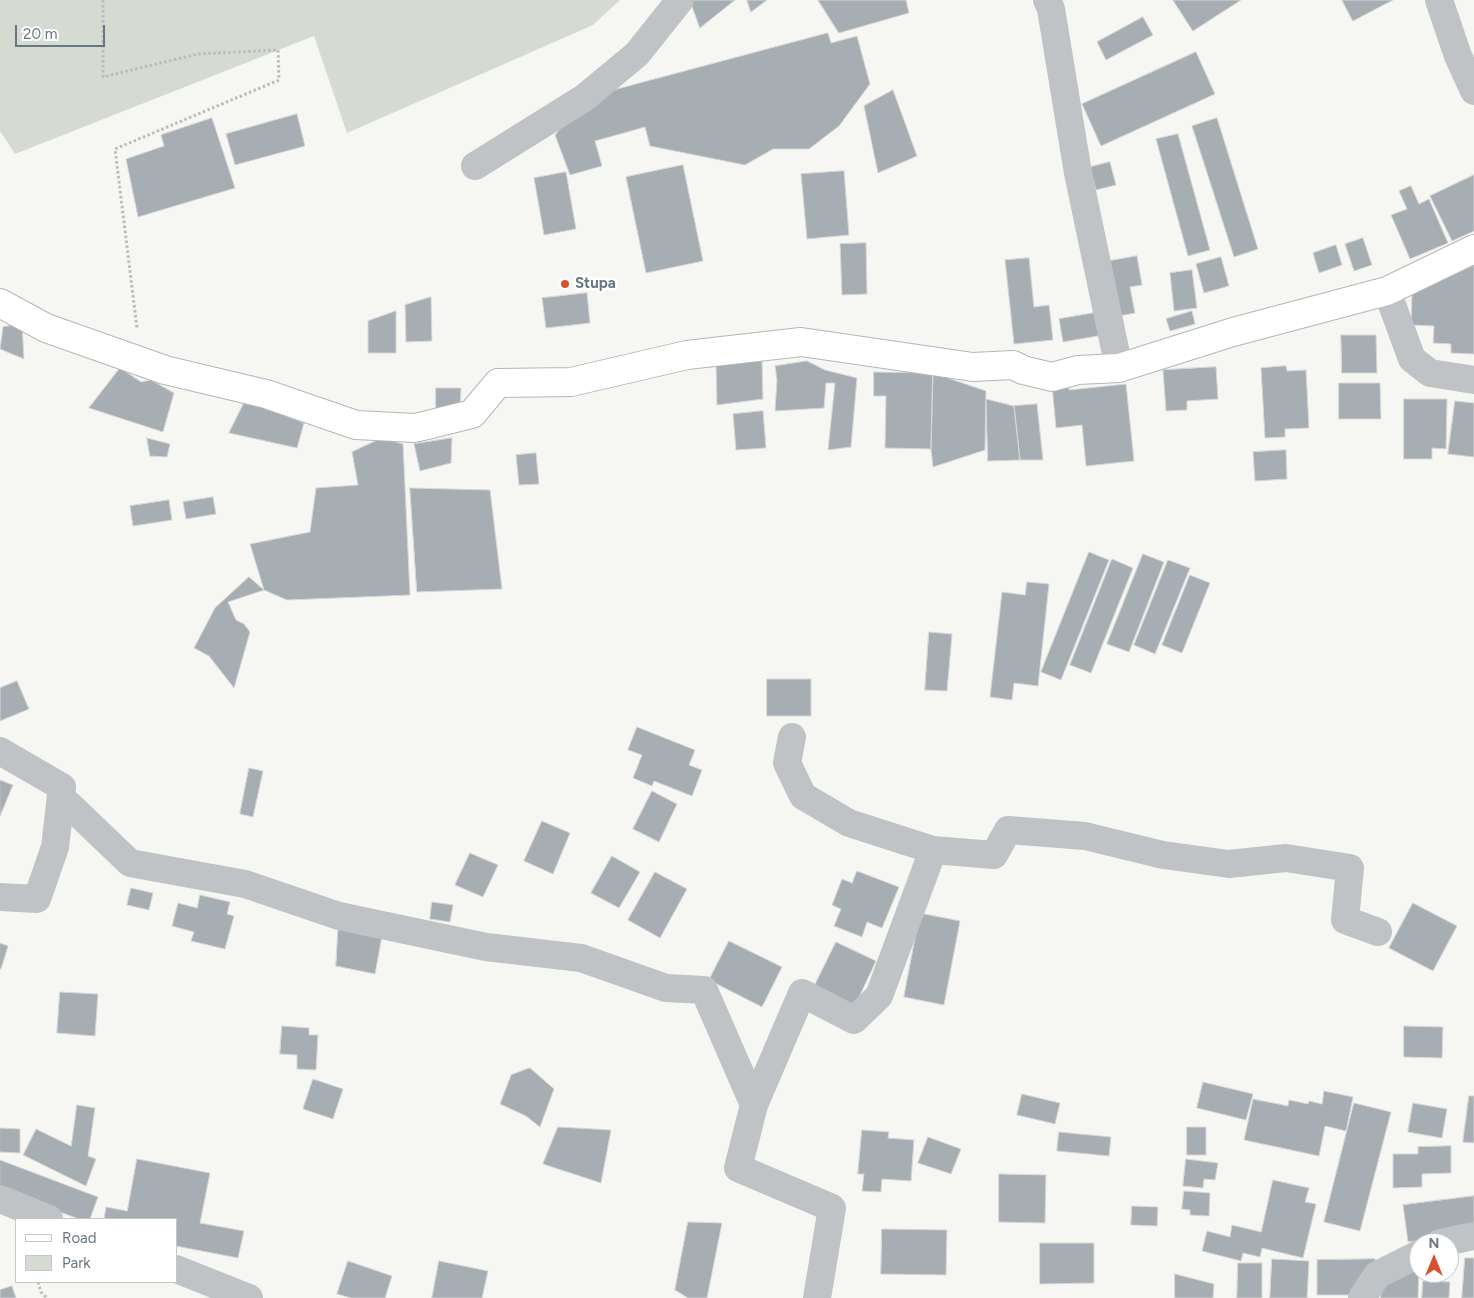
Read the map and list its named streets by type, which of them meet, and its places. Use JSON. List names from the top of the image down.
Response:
{
  "places": ["Stupa"],
  "legend": ["Road", "Park"],
  "scale_bar": "20 m",
  "north": "top"
}
